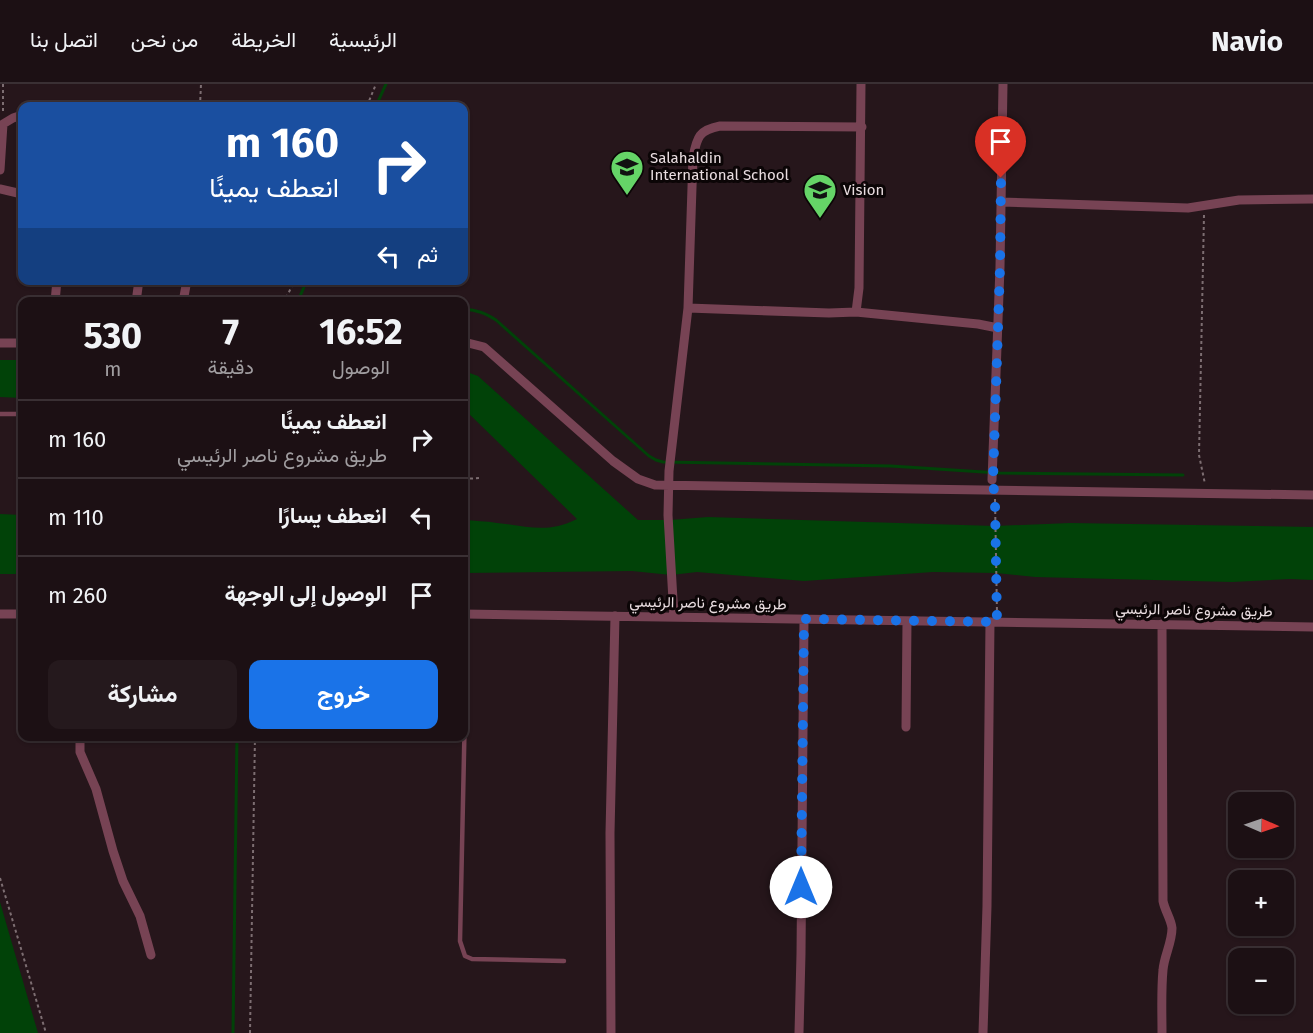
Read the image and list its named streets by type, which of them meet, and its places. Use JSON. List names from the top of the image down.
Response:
{
  "streets": {
    "street": ["طريق مشروع ناصر الرئيسي"]
  },
  "places": {
    "school or university": ["Salahaldin International School", "Vision"]
  },
  "north": "right",
  "page": {
    "header": "Navio",
    "nav": [
      "الرئيسية",
      "الخريطة",
      "من نحن",
      "اتصل بنا"
    ],
    "turn": ["160 m", "انعطف يمينًا"],
    "then": "ثم",
    "eta": [
      "16:52",
      "الوصول",
      "7",
      "دقيقة",
      "530",
      "m"
    ],
    "list": [
      {
        "name": "انعطف يمينًا",
        "note": "طريق مشروع ناصر الرئيسي",
        "value": "160 m"
      },
      {
        "name": "انعطف يسارًا",
        "value": "110 m"
      },
      {
        "name": "الوصول إلى الوجهة",
        "value": "260 m"
      }
    ],
    "buttons": ["خروج", "مشاركة"],
    "map_buttons": ["+", "−"]
  }
}
